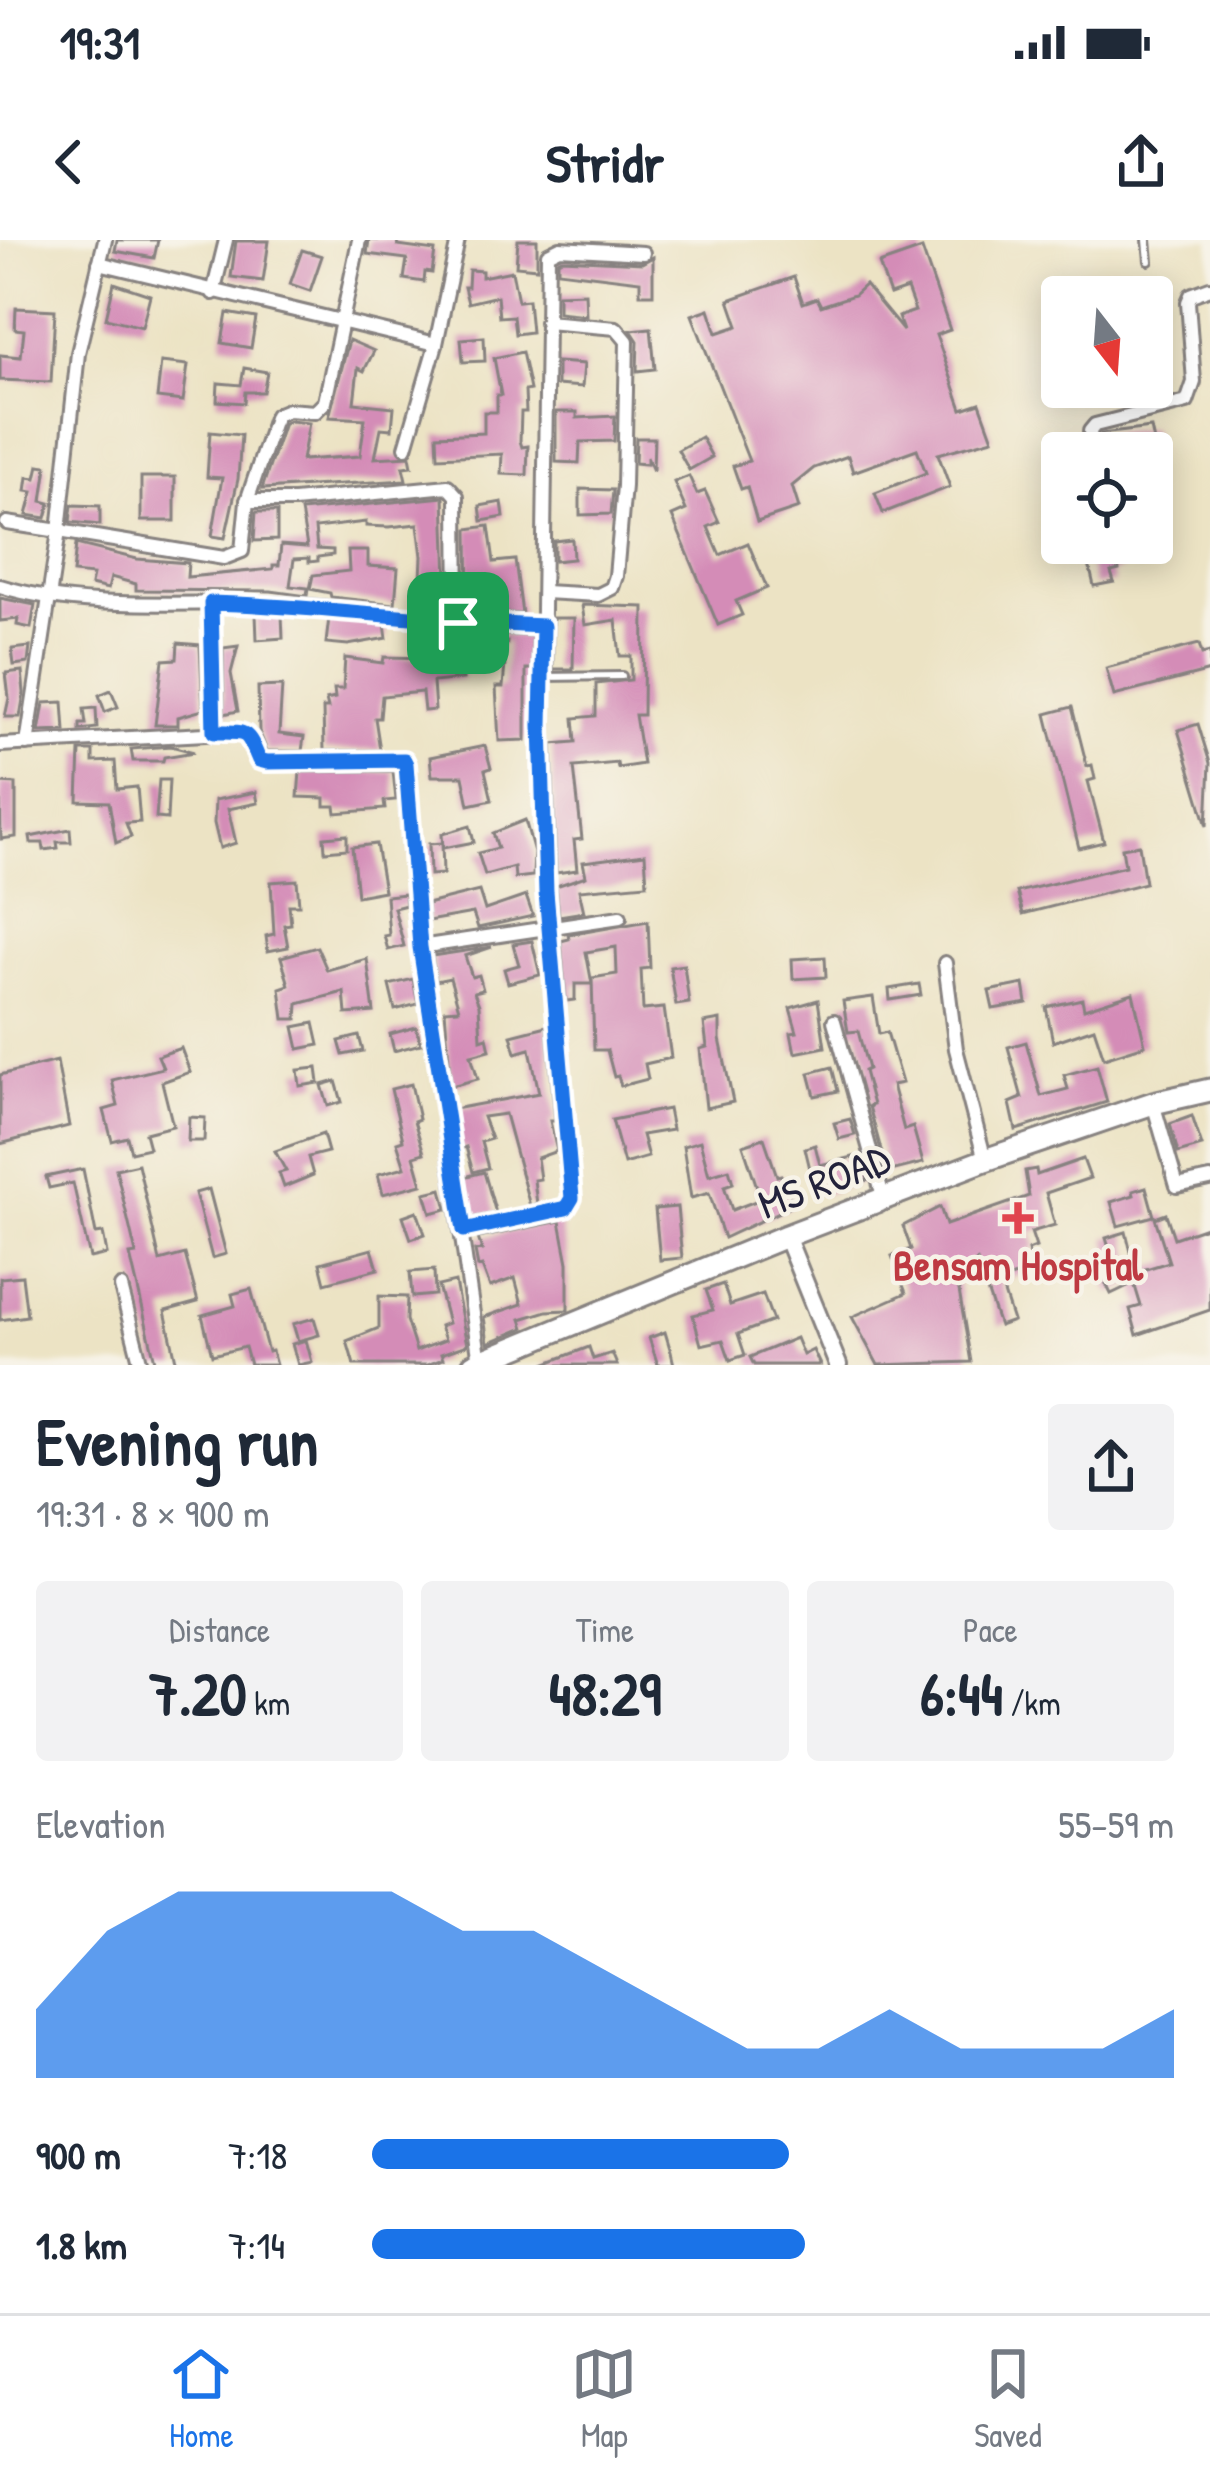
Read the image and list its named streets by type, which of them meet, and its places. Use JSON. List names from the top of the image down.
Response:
{
  "streets": {
    "highway": ["MS ROAD"]
  },
  "places": {
    "health": ["Bensam Hospital"]
  },
  "north": "bottom",
  "page": {
    "status": "19:31",
    "header": "Stridr",
    "heading": ["Evening run", "19:31 · 8 × 900 m"],
    "stats": [
      ["Distance", "7.20 km"],
      ["Time", "48:29"],
      ["Pace", "6:44 /km"]
    ],
    "chart": ["Elevation", "55–59 m"],
    "list": [
      {
        "name": "900 m",
        "note": "7:18"
      },
      {
        "name": "1.8 km",
        "note": "7:14"
      }
    ],
    "tabs": ["Home", "Map", "Saved"]
  }
}
